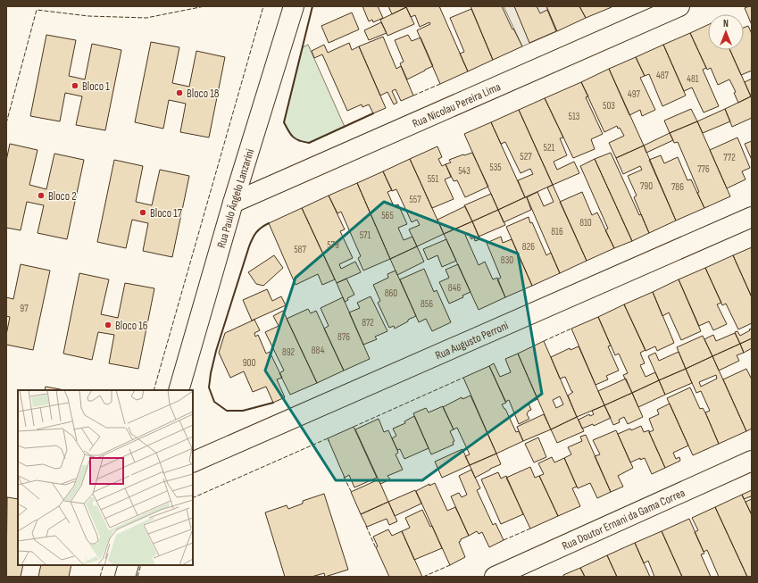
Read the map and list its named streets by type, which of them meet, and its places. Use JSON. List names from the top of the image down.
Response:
{
  "streets": {
    "street": [
      "Rua Nicolau Pereira Lima",
      "Rua Paulo Ângelo Lanzarini",
      "Rua Augusto Perroni",
      "Rua Doutor Ernani da Gama Correa"
    ]
  },
  "crossings": [
    ["Rua Nicolau Pereira Lima", "Rua Paulo Ângelo Lanzarini"]
  ],
  "places": [
    "Bloco 1",
    "Bloco 18",
    "Bloco 2",
    "Bloco 17",
    "Bloco 16"
  ],
  "house_numbers": [
    "487",
    "481",
    "497",
    "503",
    "513",
    "521",
    "527",
    "772",
    "535",
    "776",
    "543",
    "551",
    "790",
    "786",
    "557",
    "565",
    "810",
    "816",
    "571",
    "579",
    "826",
    "587",
    "830",
    "846",
    "860",
    "856",
    "97",
    "872",
    "876",
    "884",
    "892",
    "900"
  ],
  "north": "top"
}
